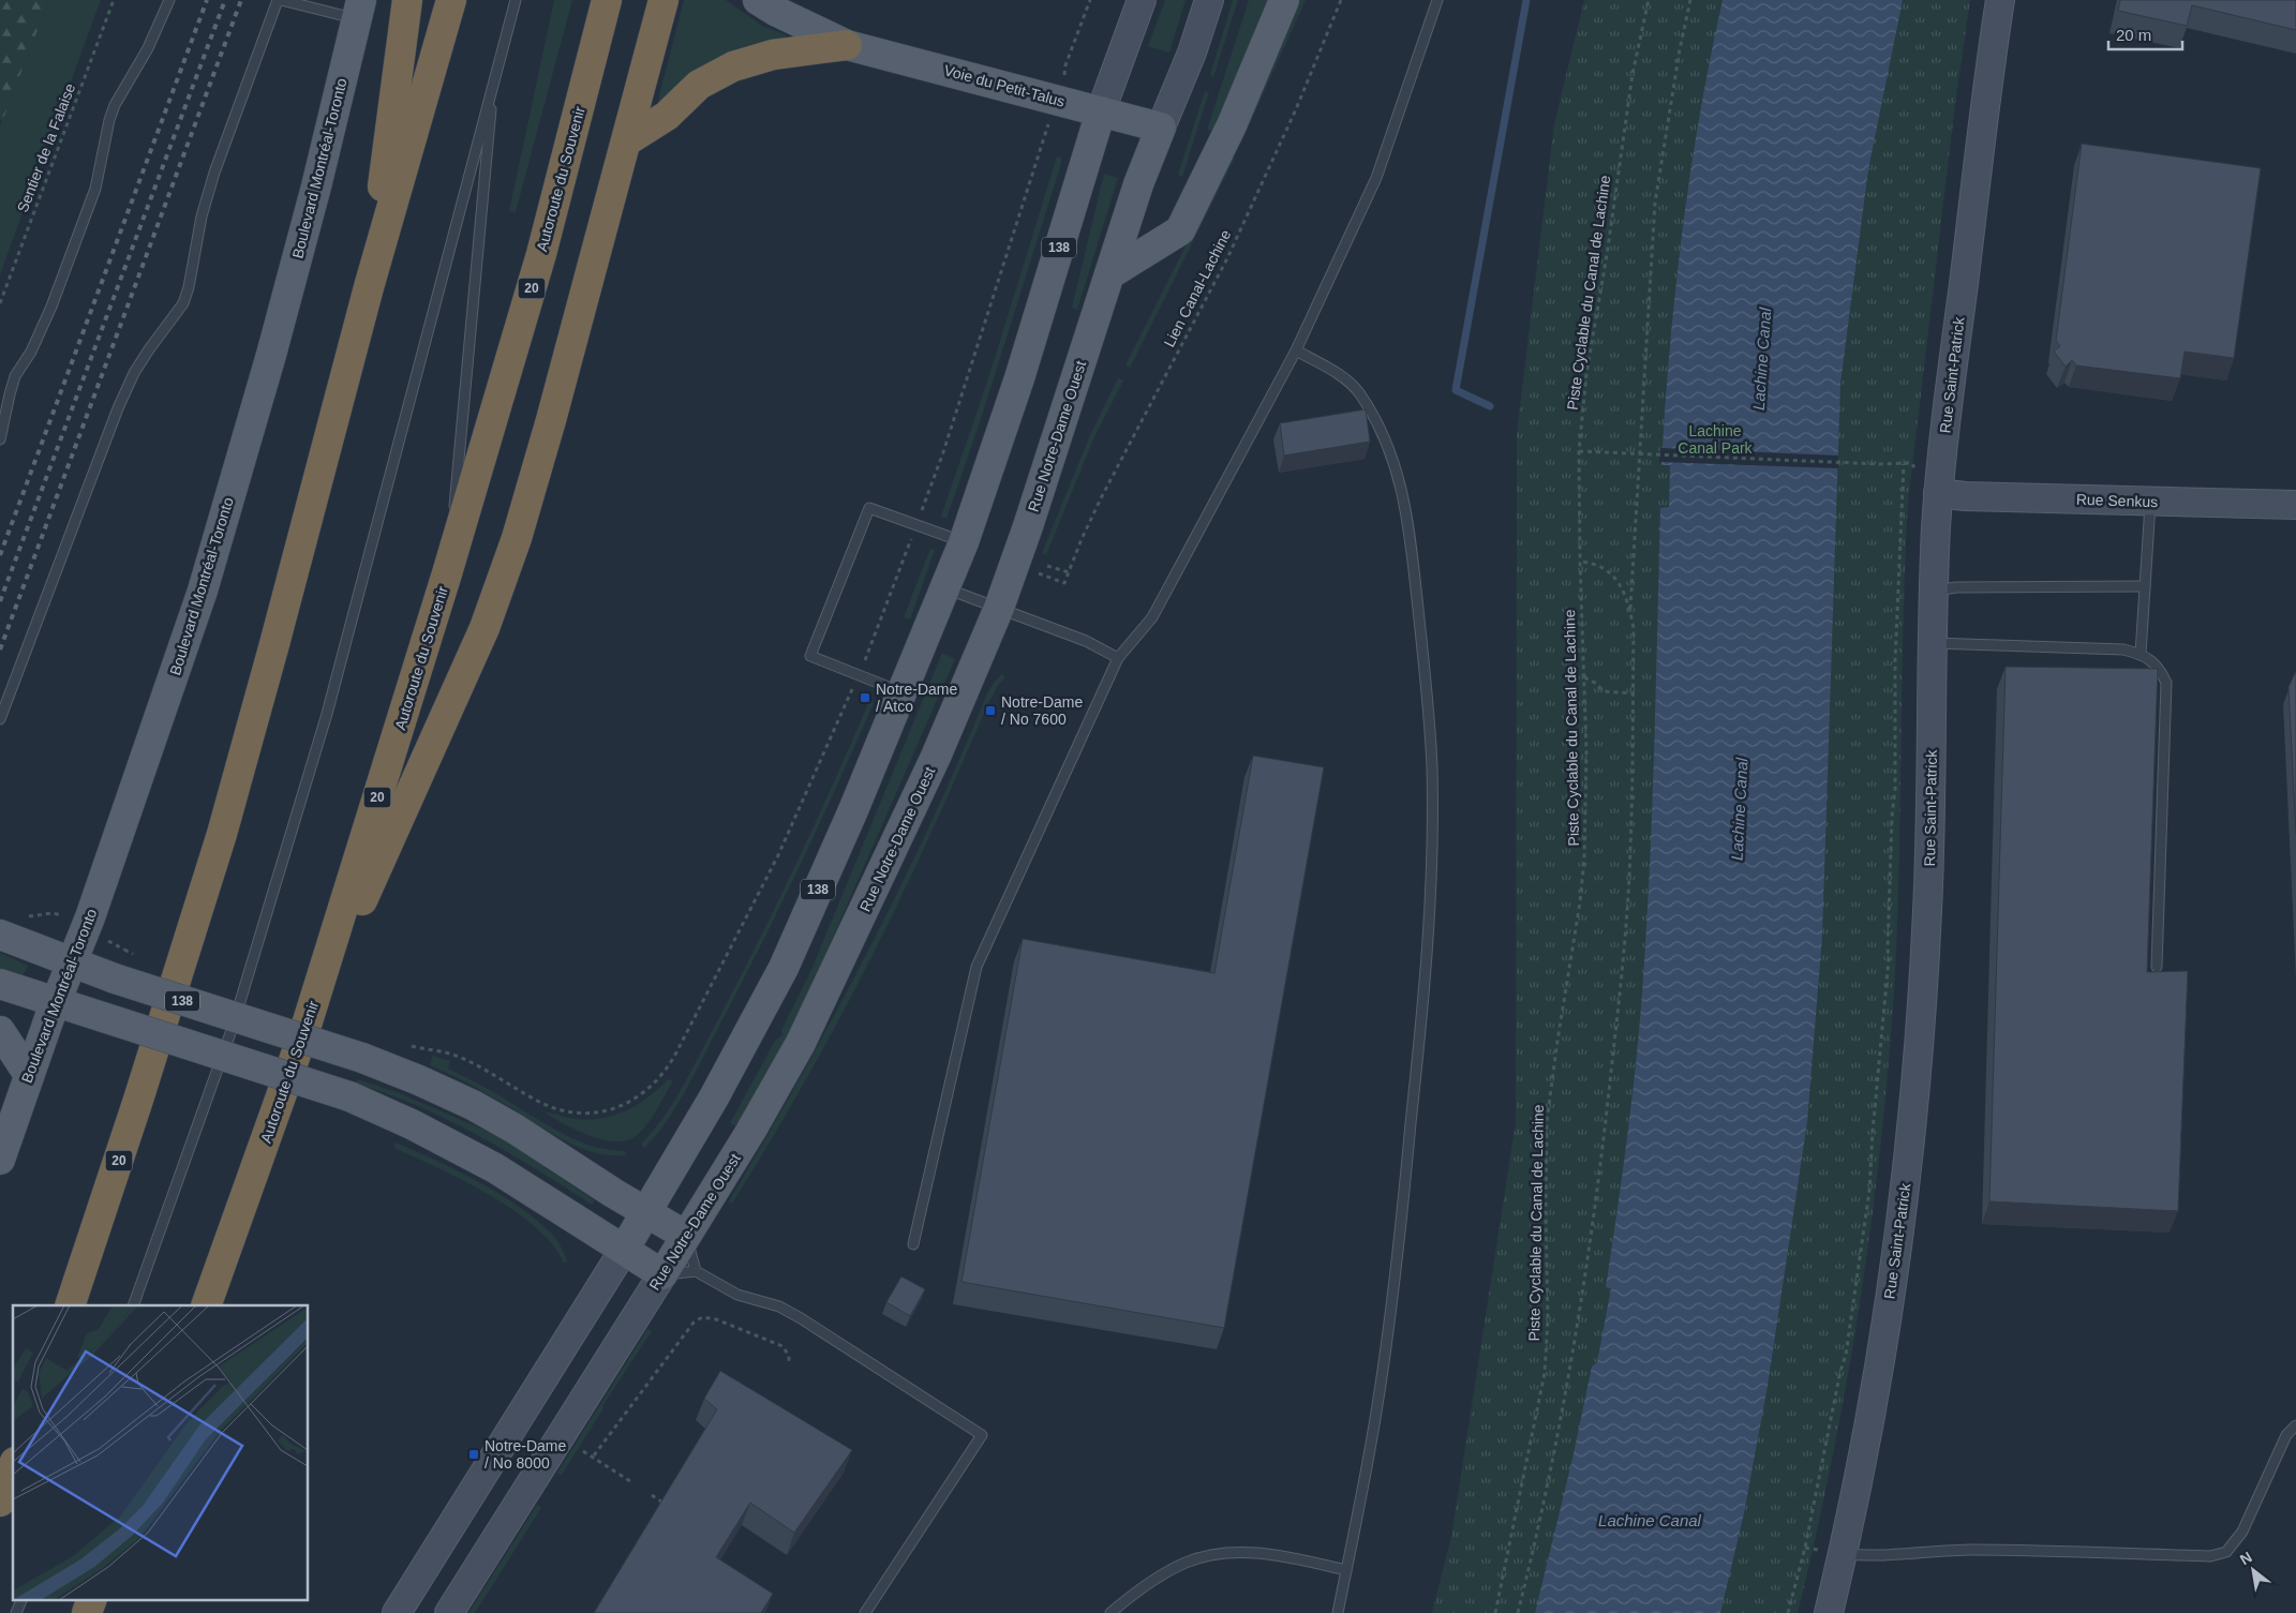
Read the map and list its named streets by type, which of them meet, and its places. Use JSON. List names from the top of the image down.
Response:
{
  "streets": {
    "highway": ["Autoroute du Souvenir", "20"],
    "main road": [
      "Voie du Petit-Talus",
      "Boulevard Montréal-Toronto",
      "138",
      "Rue Saint-Patrick",
      "Rue Notre-Dame Ouest",
      "Rue Senkus"
    ],
    "path": ["Sentier de la Falaise", "Lien Canal-Lachine", "Piste Cyclable du Canal de Lachine"]
  },
  "crossings": [
    ["Voie du Petit-Talus", "138"],
    ["Voie du Petit-Talus", "Rue Notre-Dame Ouest"],
    ["Boulevard Montréal-Toronto", "138"],
    ["138", "Rue Notre-Dame Ouest"],
    ["Rue Saint-Patrick", "Rue Senkus"]
  ],
  "water": ["Lachine Canal"],
  "parks": ["Lachine Canal Park"],
  "places": {
    "transit": ["Notre-Dame / Atco", "Notre-Dame / No 7600", "Notre-Dame / No 8000"]
  },
  "scale_bar": "20 m",
  "north": "top left"
}
